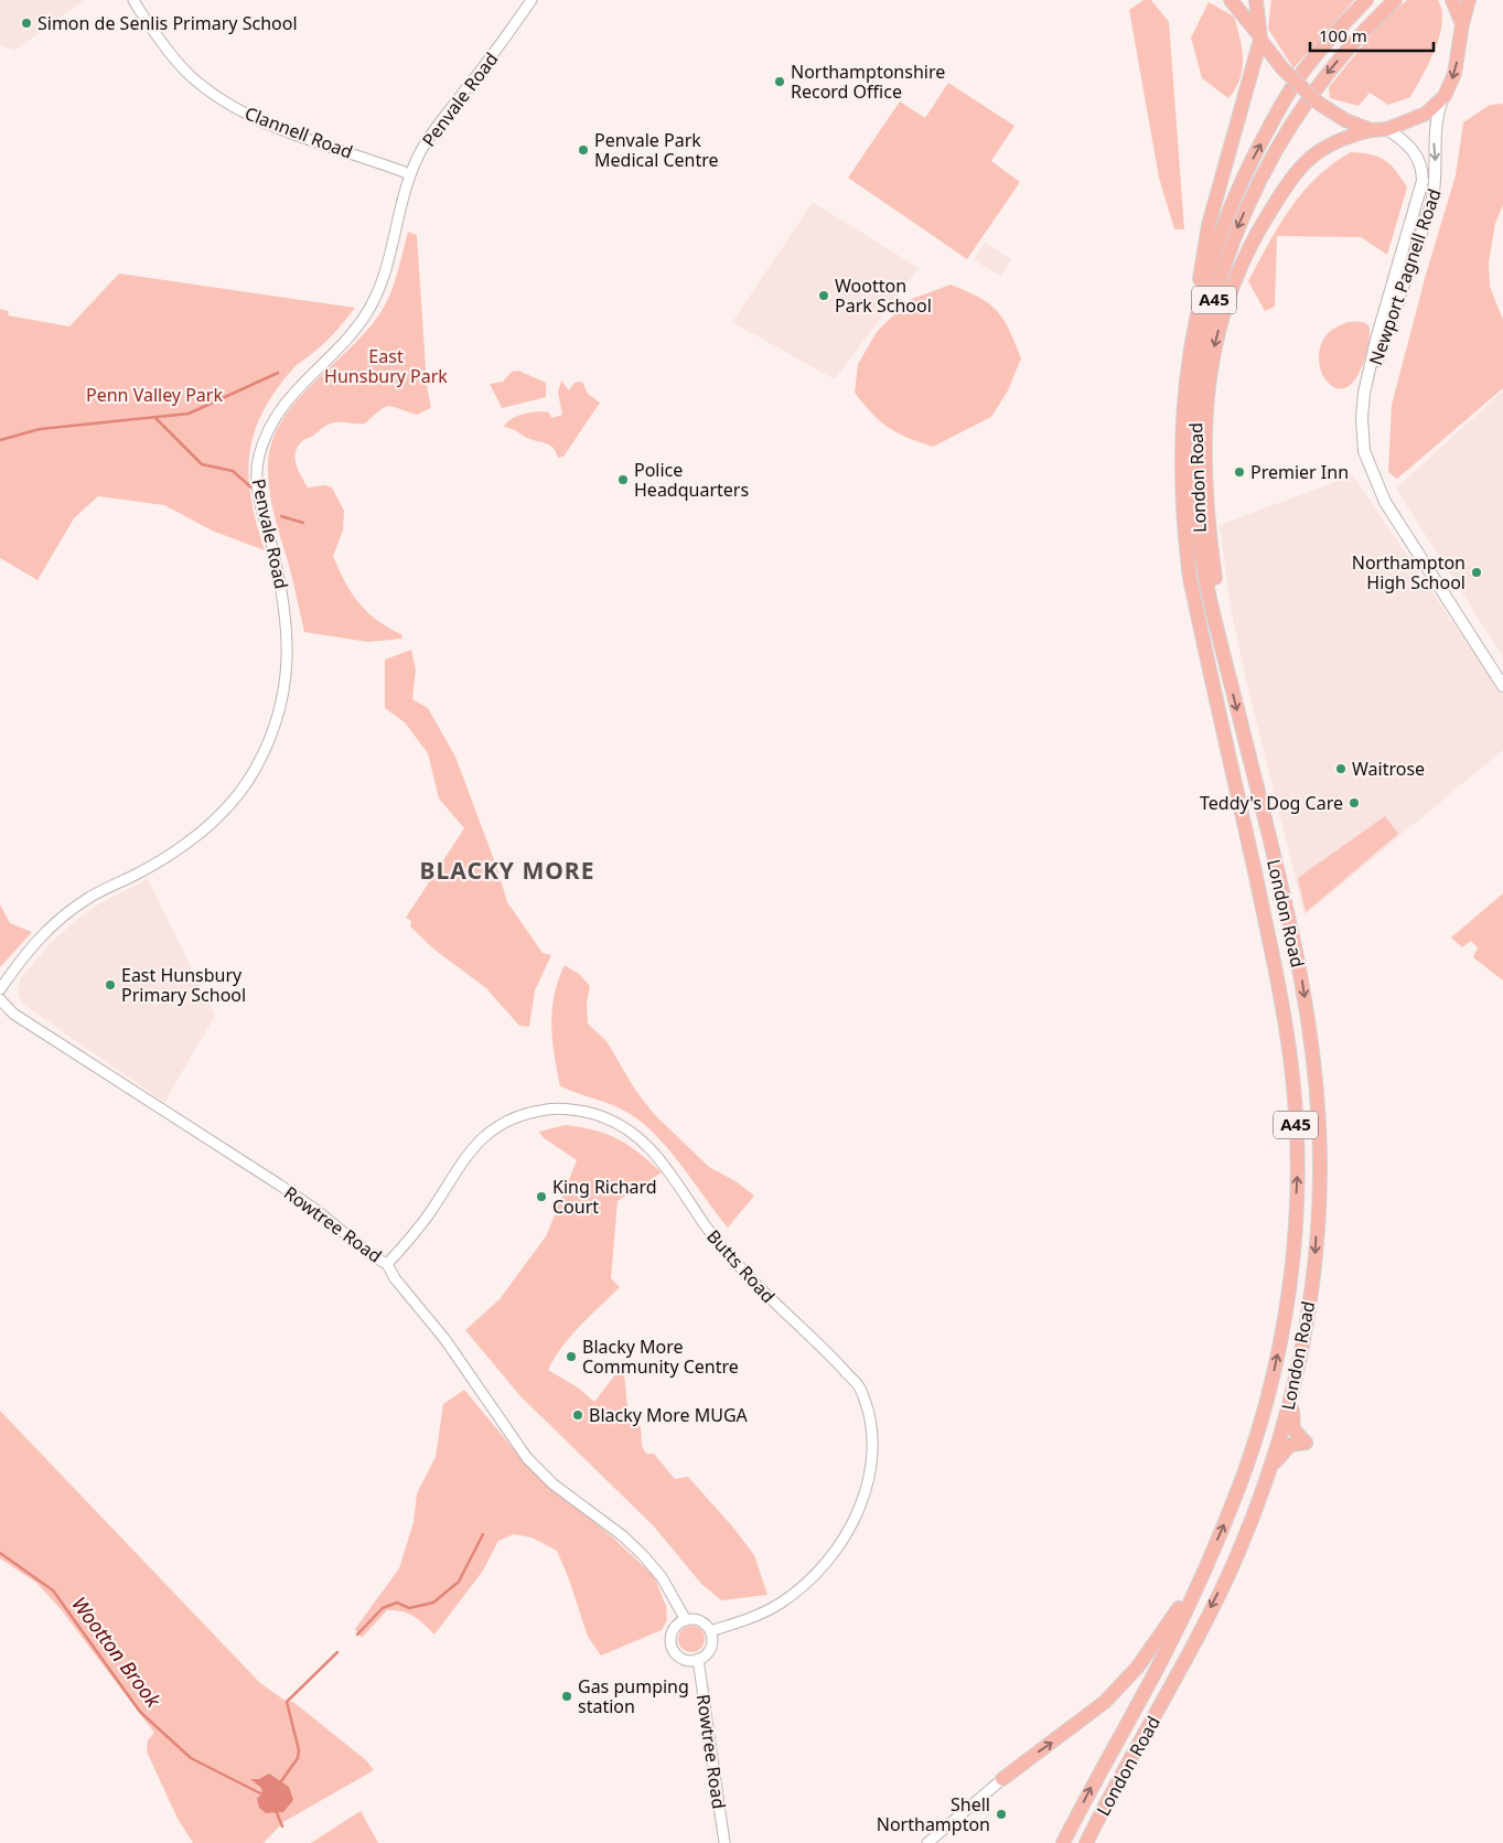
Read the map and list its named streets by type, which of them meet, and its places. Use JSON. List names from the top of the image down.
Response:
{
  "streets": {
    "highway": ["A45", "London Road"],
    "main road": ["Newport Pagnell Road"],
    "street": [
      "Penvale Road",
      "Clannell Road",
      "Rowtree Road",
      "Butts Road"
    ]
  },
  "crossings": [
    ["Penvale Road", "Clannell Road"],
    ["Rowtree Road", "Butts Road"]
  ],
  "districts": ["BLACKY MORE"],
  "water": ["Wootton Brook"],
  "parks": ["East Hunsbury Park", "Penn Valley Park"],
  "places": [
    "Simon de Senlis Primary School",
    "Northamptonshire Record Office",
    "Penvale Park Medical Centre",
    "Wootton Park School",
    "Premier Inn",
    "Police Headquarters",
    "Northampton High School",
    "Waitrose",
    "Teddy's Dog Care",
    "East Hunsbury Primary School",
    "King Richard Court",
    "Blacky More Community Centre",
    "Blacky More MUGA",
    "Gas pumping station",
    "Shell Northampton"
  ],
  "scale_bar": "100 m"
}
